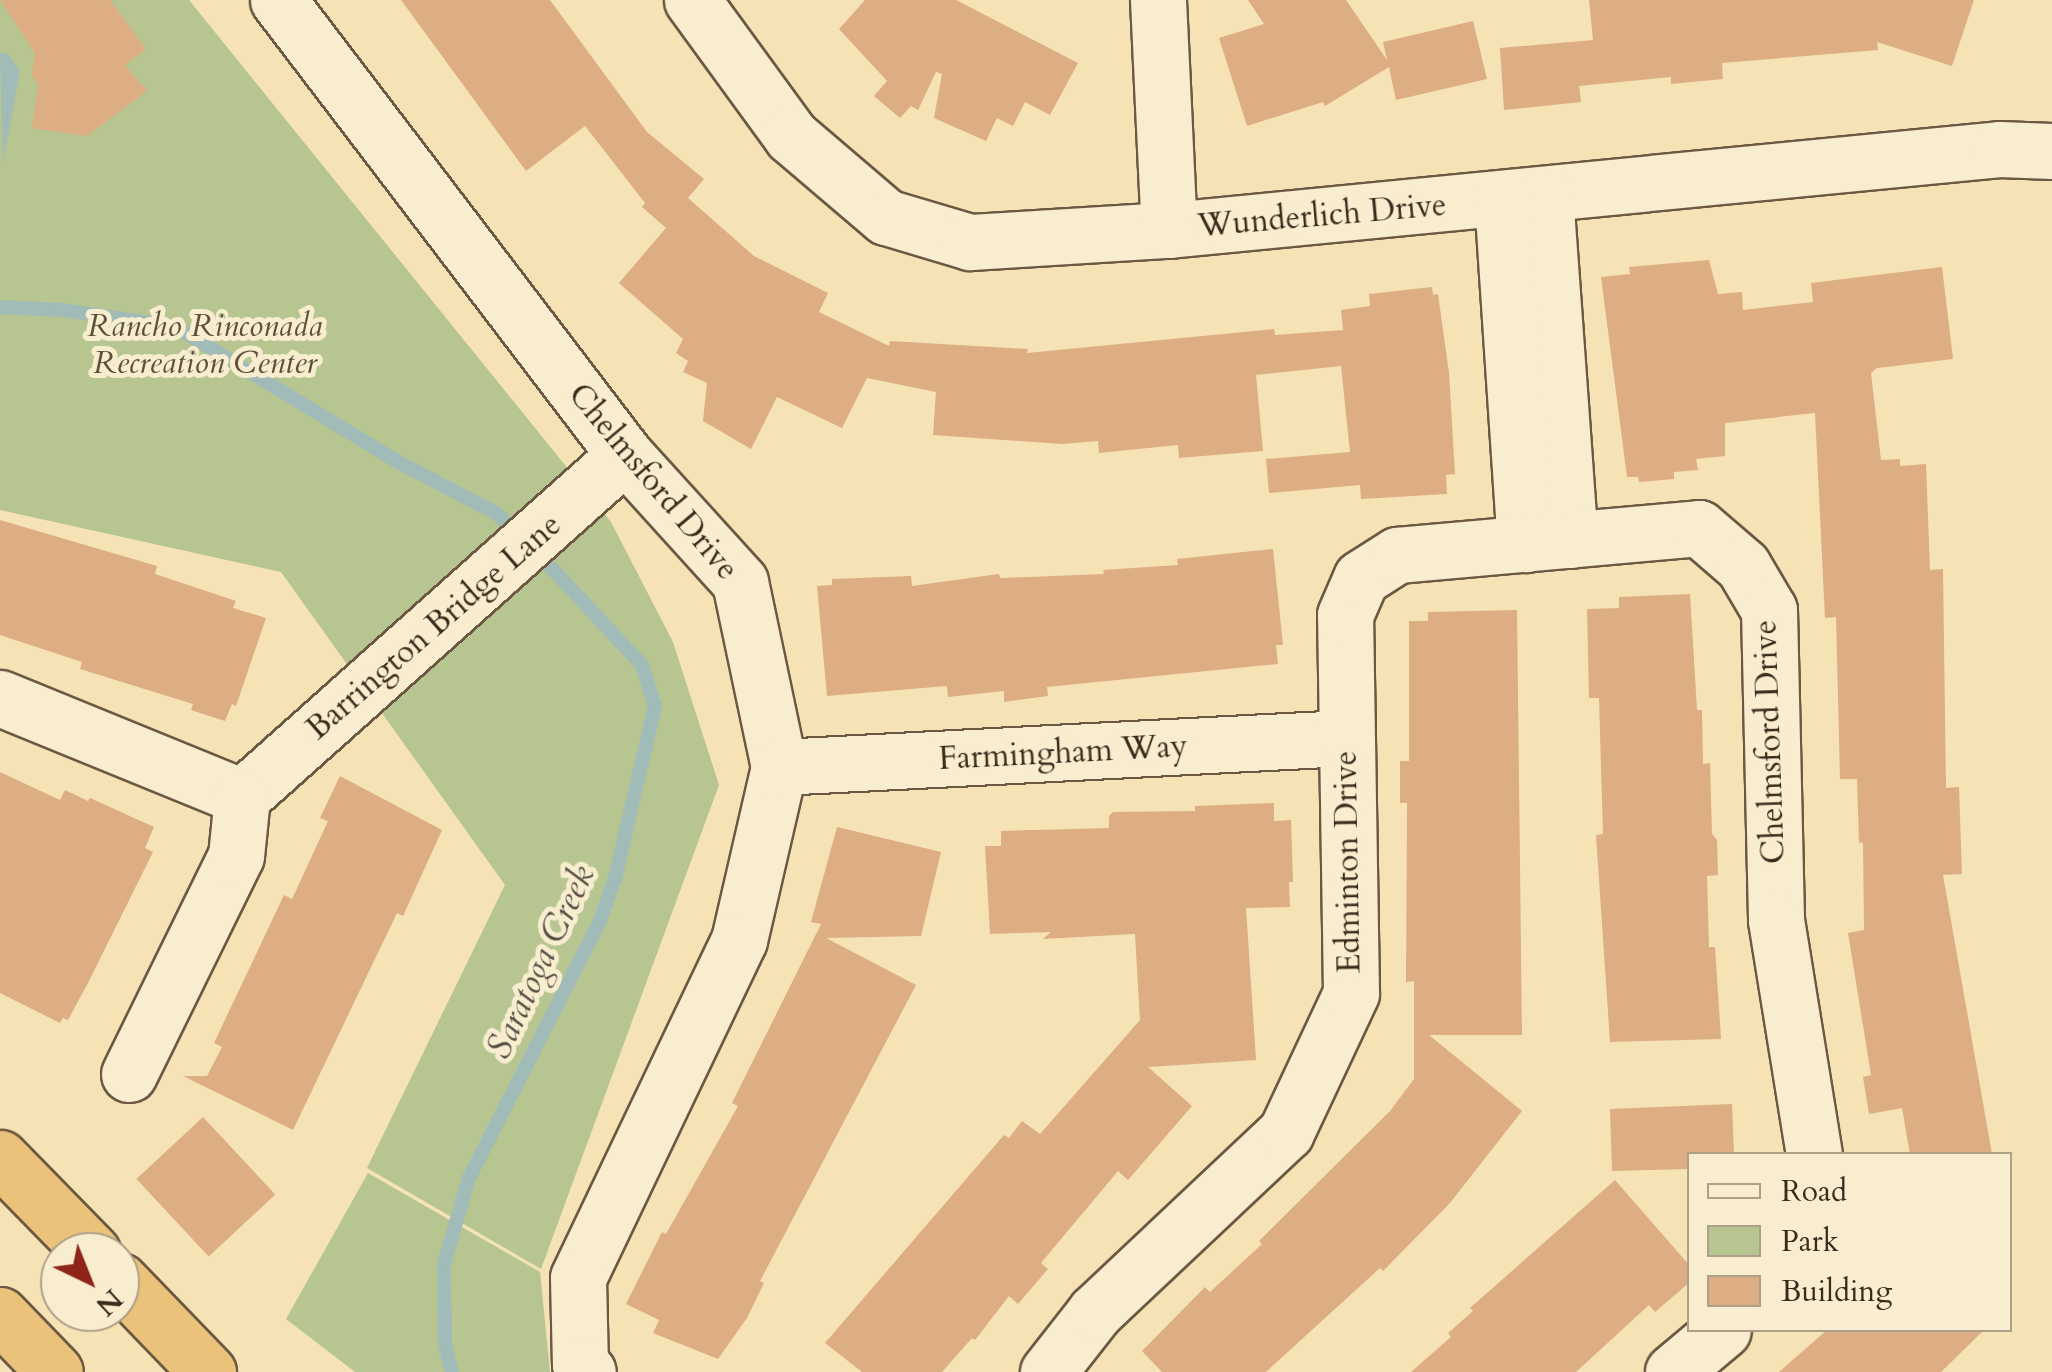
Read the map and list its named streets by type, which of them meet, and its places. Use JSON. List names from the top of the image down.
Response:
{
  "streets": {
    "street": [
      "Wunderlich Drive",
      "Chelmsford Drive",
      "Barrington Bridge Lane",
      "Farmingham Way",
      "Edminton Drive"
    ]
  },
  "crossings": [
    ["Chelmsford Drive", "Barrington Bridge Lane"],
    ["Chelmsford Drive", "Farmingham Way"],
    ["Chelmsford Drive", "Edminton Drive"],
    ["Farmingham Way", "Edminton Drive"]
  ],
  "water": ["Saratoga Creek"],
  "parks": ["Rancho Rinconada Recreation Center"],
  "legend": ["Road", "Park", "Building"],
  "north": "bottom right"
}
